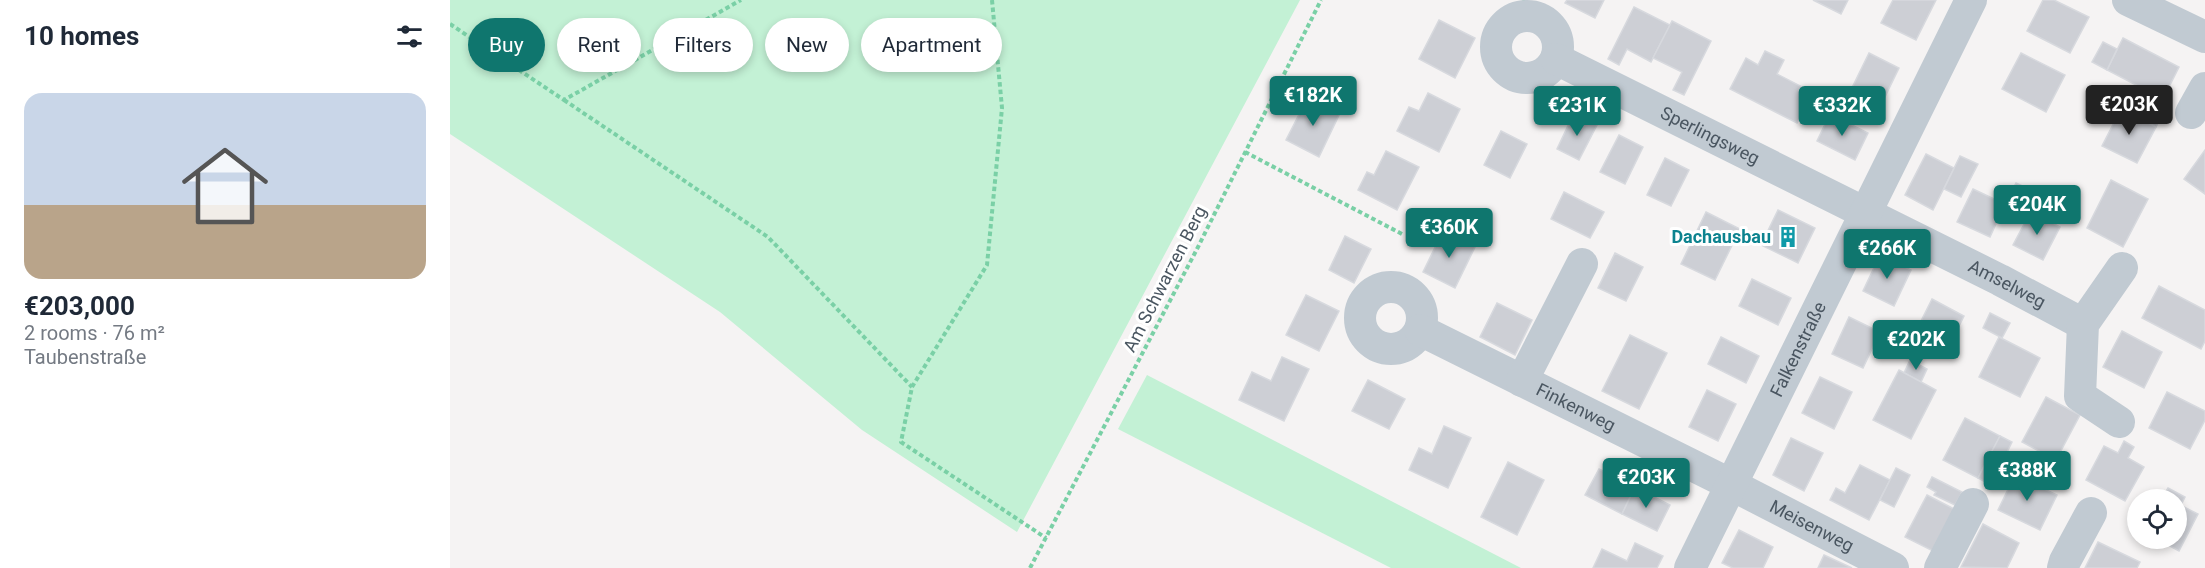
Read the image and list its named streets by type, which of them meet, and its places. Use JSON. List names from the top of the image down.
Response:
{
  "streets": {
    "street": [
      "Sperlingsweg",
      "Amselweg",
      "Falkenstraße",
      "Finkenweg",
      "Meisenweg"
    ],
    "path": ["Am Schwarzen Berg"]
  },
  "crossings": [
    ["Sperlingsweg", "Amselweg"],
    ["Sperlingsweg", "Falkenstraße"],
    ["Amselweg", "Falkenstraße"],
    ["Falkenstraße", "Finkenweg"],
    ["Falkenstraße", "Meisenweg"],
    ["Finkenweg", "Meisenweg"]
  ],
  "places": {
    "building": ["Dachausbau"]
  },
  "page": {
    "heading": "10 homes",
    "chip": [
      "Buy",
      "Rent",
      "Filters",
      "New",
      "Apartment"
    ],
    "list": [
      {
        "name": "€203,000",
        "note": "2 rooms · 76 m² · Taubenstraße"
      }
    ],
    "price": [
      "€182K",
      "€203K",
      "€231K",
      "€332K",
      "€204K",
      "€360K",
      "€266K",
      "€202K",
      "€388K",
      "€203K"
    ]
  }
}
